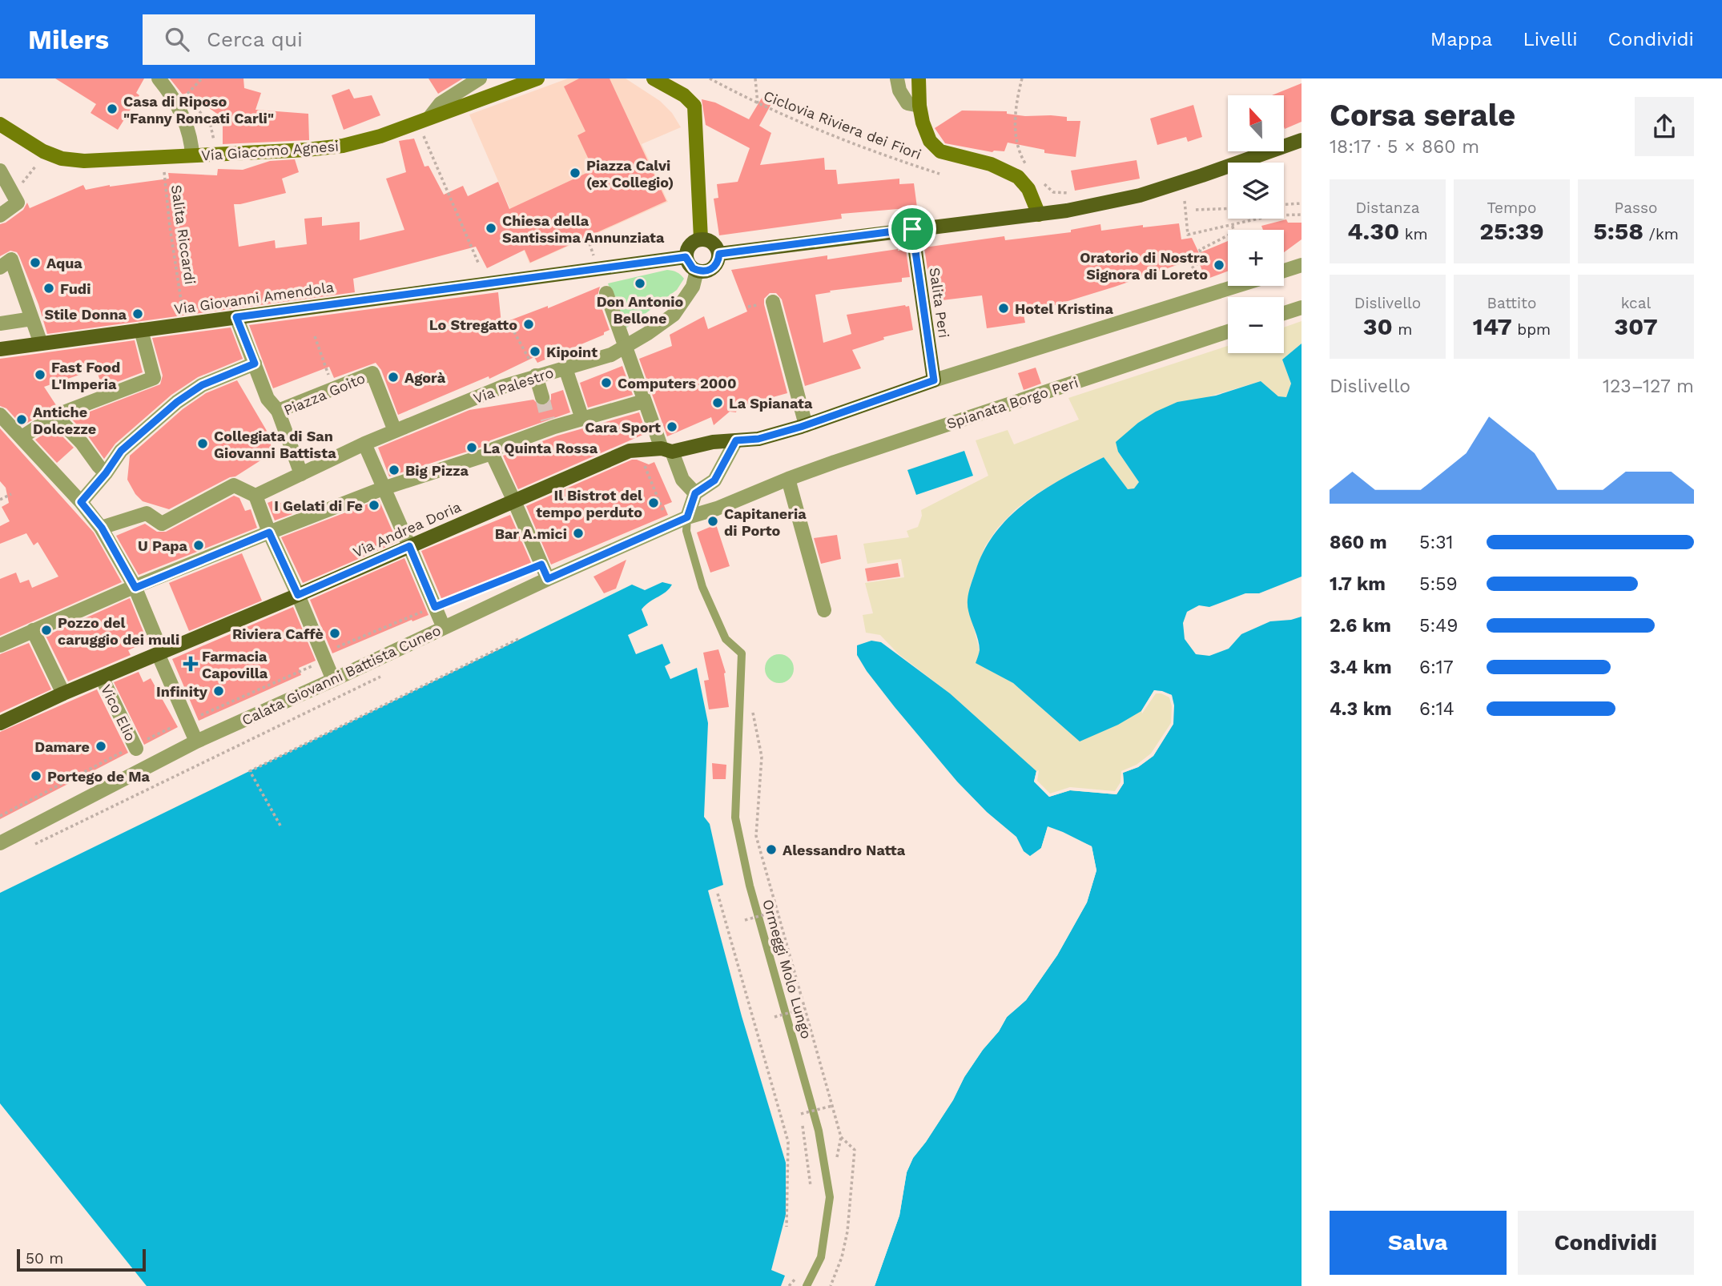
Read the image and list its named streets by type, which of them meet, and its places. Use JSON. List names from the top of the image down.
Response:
{
  "streets": {
    "main road": [
      "Via Giacomo Agnesi",
      "Via Giovanni Amendola",
      "Salita Peri",
      "Via Andrea Doria"
    ],
    "street": [
      "Via Palestro",
      "Piazza Goito",
      "Spianata Borgo Peri",
      "Calata Giovanni Battista Cuneo",
      "Vico Elio"
    ],
    "lane": ["Ormeggi Molo Lungo"],
    "path": ["Ciclovia Riviera dei Fiori", "Salita Riccardi"]
  },
  "crossings": [
    ["Salita Riccardi", "Via Giovanni Amendola"],
    ["Via Giovanni Amendola", "Via Palestro"],
    ["Salita Peri", "Via Andrea Doria"],
    ["Via Palestro", "Piazza Goito"],
    ["Spianata Borgo Peri", "Calata Giovanni Battista Cuneo"],
    ["Spianata Borgo Peri", "Ormeggi Molo Lungo"],
    ["Via Andrea Doria", "Vico Elio"],
    ["Calata Giovanni Battista Cuneo", "Ormeggi Molo Lungo"]
  ],
  "places": {
    "other": [
      "Casa di Riposo \"Fanny Roncati Carli\"",
      "Piazza Calvi (ex Collegio)",
      "Chiesa della Santissima Annunziata",
      "Aqua",
      "Oratorio di Nostra Signora di Loreto",
      "Don Antonio Bellone",
      "Fudi",
      "Hotel Kristina",
      "Stile Donna",
      "Lo Stregatto",
      "Kipoint",
      "Fast Food L'Imperia",
      "Agorà",
      "Computers 2000",
      "La Spianata",
      "Antiche Dolcezze",
      "Cara Sport",
      "Collegiata di San Giovanni Battista",
      "La Quinta Rossa",
      "Big Pizza",
      "Il Bistrot del tempo perduto",
      "I Gelati di Fe",
      "Capitaneria di Porto",
      "Bar A.mici",
      "U Papa",
      "Pozzo del caruggio dei muli",
      "Riviera Caffè",
      "Infinity",
      "Damare",
      "Portego de Ma",
      "Alessandro Natta"
    ],
    "health": ["Farmacia Capovilla"]
  },
  "scale_bar": "50 m",
  "north": "top",
  "page": {
    "header": "Milers",
    "search": "Cerca qui",
    "nav": ["Mappa", "Livelli", "Condividi"],
    "heading": ["Corsa serale", "18:17 · 5 × 860 m"],
    "map_buttons": ["+", "−"],
    "stats": [
      ["Distanza", "4.30 km"],
      ["Tempo", "25:39"],
      ["Passo", "5:58 /km"],
      ["Dislivello", "30 m"],
      ["Battito", "147 bpm"],
      ["kcal", "307"]
    ],
    "chart": ["Dislivello", "123–127 m"],
    "list": [
      {
        "name": "860 m",
        "note": "5:31"
      },
      {
        "name": "1.7 km",
        "note": "5:59"
      },
      {
        "name": "2.6 km",
        "note": "5:49"
      },
      {
        "name": "3.4 km",
        "note": "6:17"
      },
      {
        "name": "4.3 km",
        "note": "6:14"
      }
    ],
    "buttons": ["Salva", "Condividi"],
    "scale": "50 m"
  }
}
